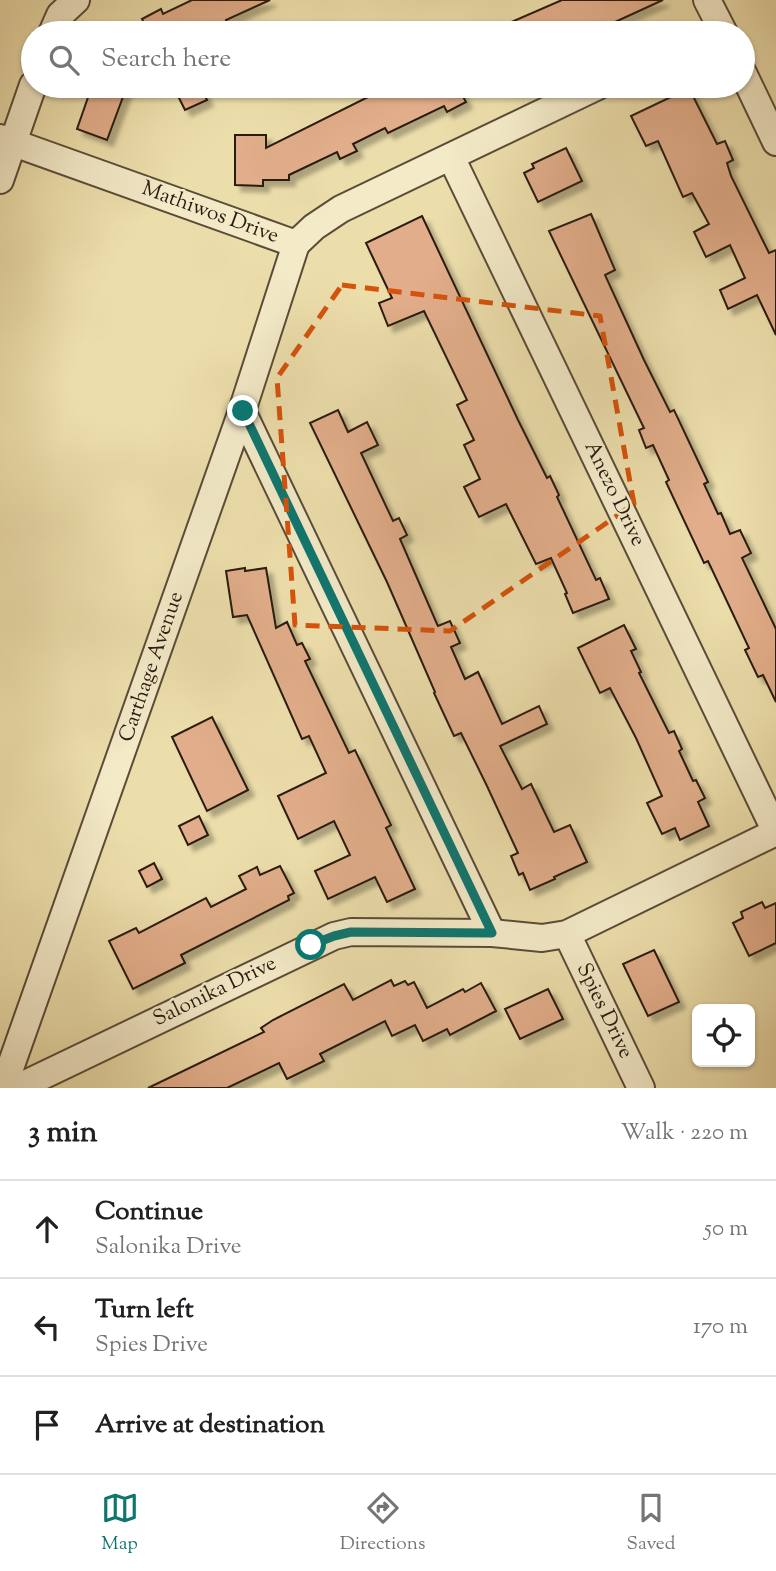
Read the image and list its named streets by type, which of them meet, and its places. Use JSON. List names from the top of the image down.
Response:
{
  "streets": {
    "street": [
      "Mathiwos Drive",
      "Anezo Drive",
      "Carthage Avenue",
      "Salonika Drive",
      "Spies Drive"
    ]
  },
  "crossings": [
    ["Mathiwos Drive", "Anezo Drive"],
    ["Mathiwos Drive", "Carthage Avenue"],
    ["Anezo Drive", "Salonika Drive"],
    ["Salonika Drive", "Spies Drive"]
  ],
  "page": {
    "search": "Search here",
    "heading": ["3 min", "Walk · 220 m"],
    "list": [
      ["Continue", "Salonika Drive", "50 m"],
      ["Turn left", "Spies Drive", "170 m"],
      "Arrive at destination"
    ],
    "nav": ["Map", "Directions", "Saved"]
  }
}
